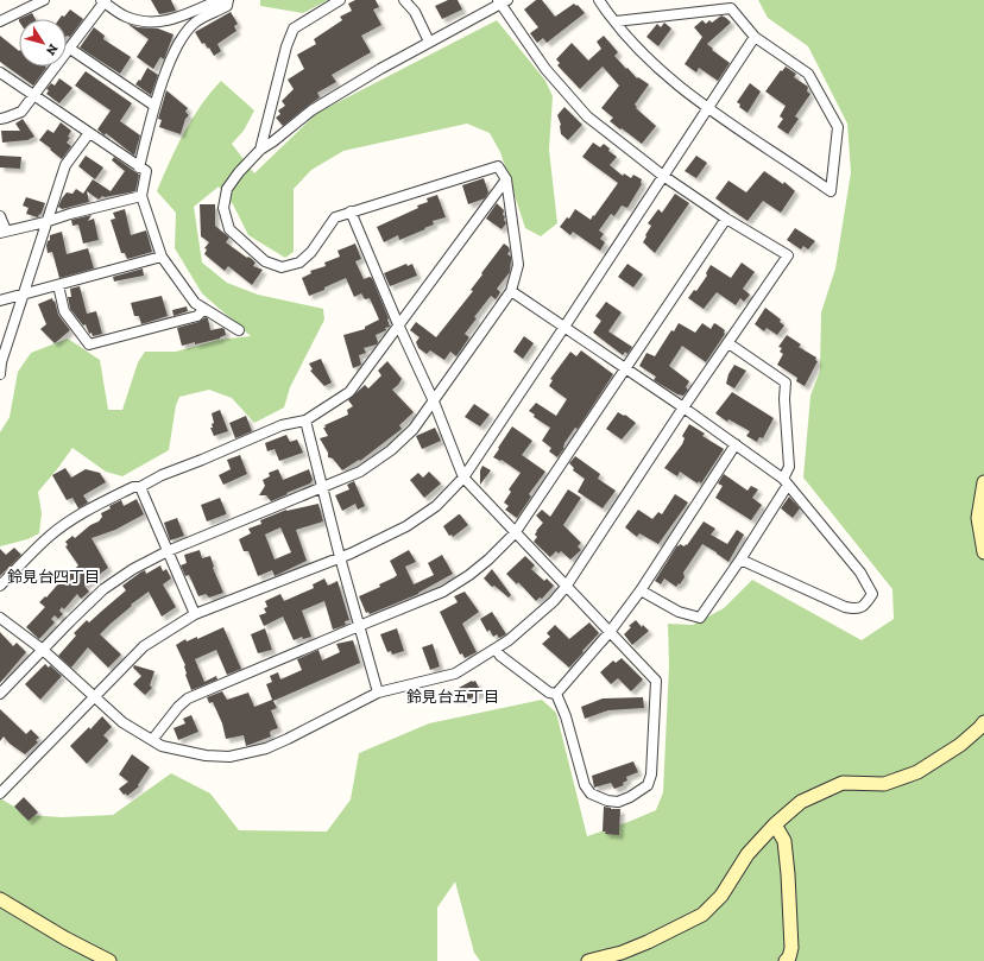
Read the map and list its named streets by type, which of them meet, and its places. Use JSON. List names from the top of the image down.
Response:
{
  "districts": ["鈴見台四丁目", "鈴見台五丁目"],
  "north": "bottom right"
}
